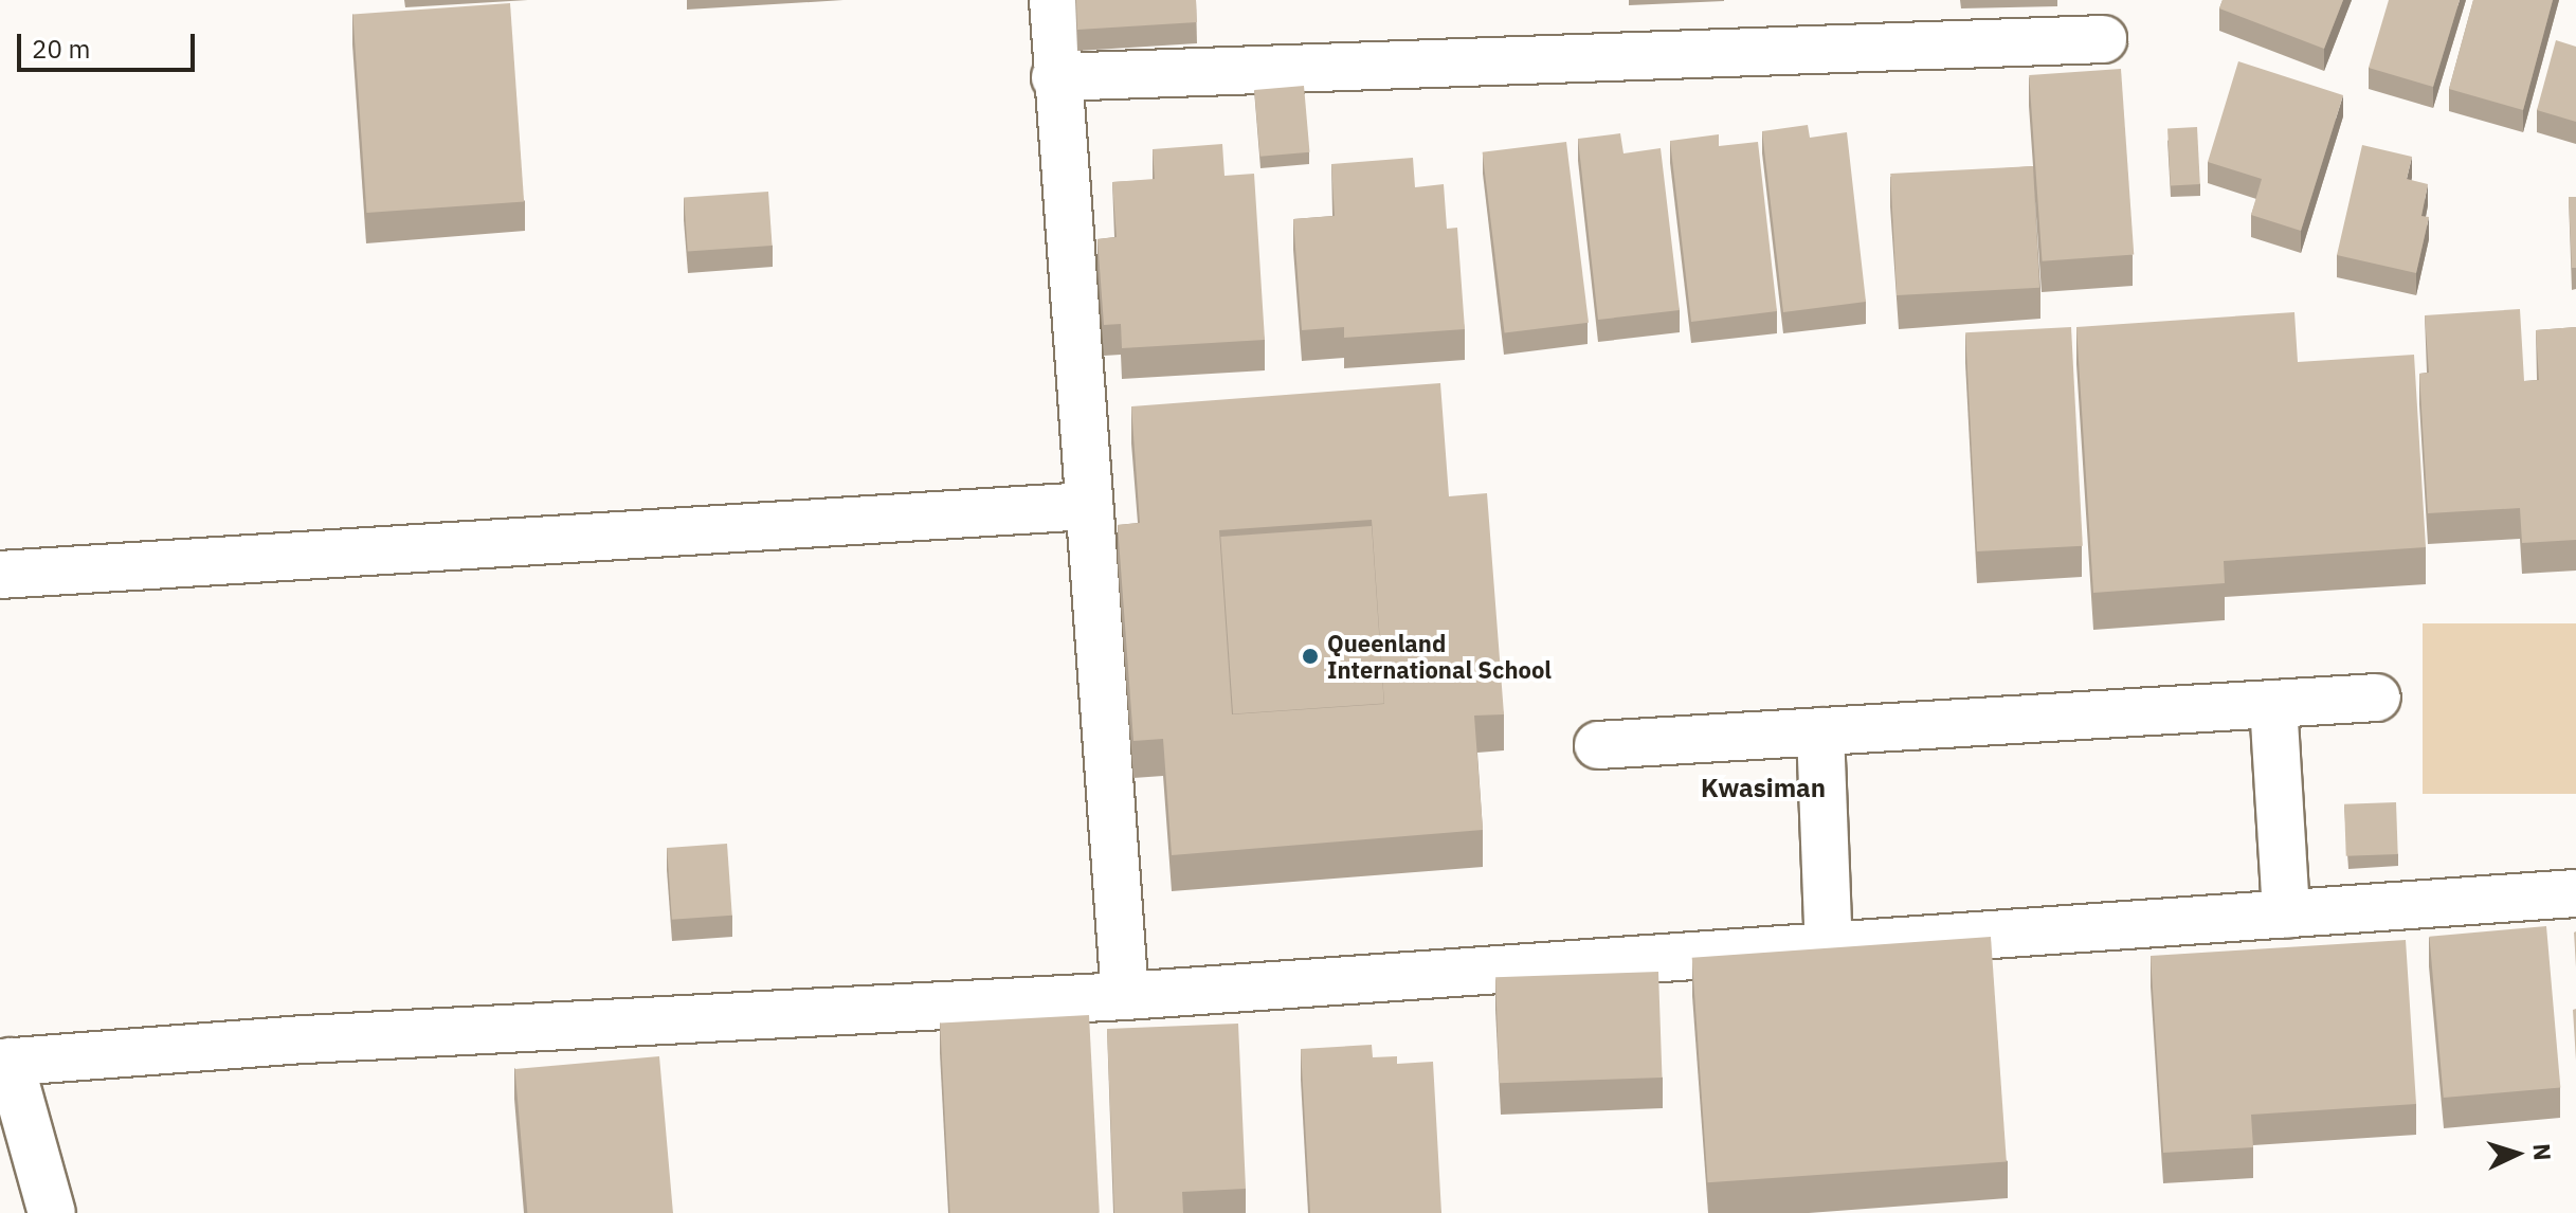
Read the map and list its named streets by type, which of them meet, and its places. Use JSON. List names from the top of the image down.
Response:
{
  "districts": ["Kwasiman"],
  "places": ["Queenland International School"],
  "scale_bar": "20 m",
  "north": "right"
}
